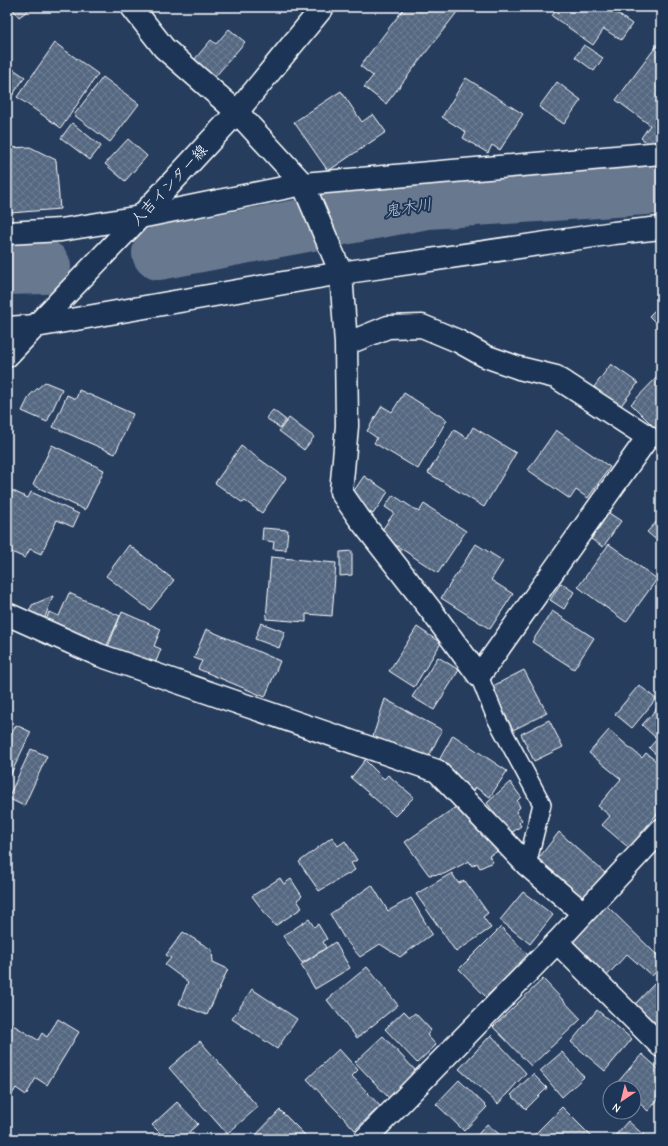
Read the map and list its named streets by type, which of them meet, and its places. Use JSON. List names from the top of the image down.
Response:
{
  "streets": {
    "street": ["人吉インター線"]
  },
  "water": ["鬼木川"],
  "north": "bottom left"
}
